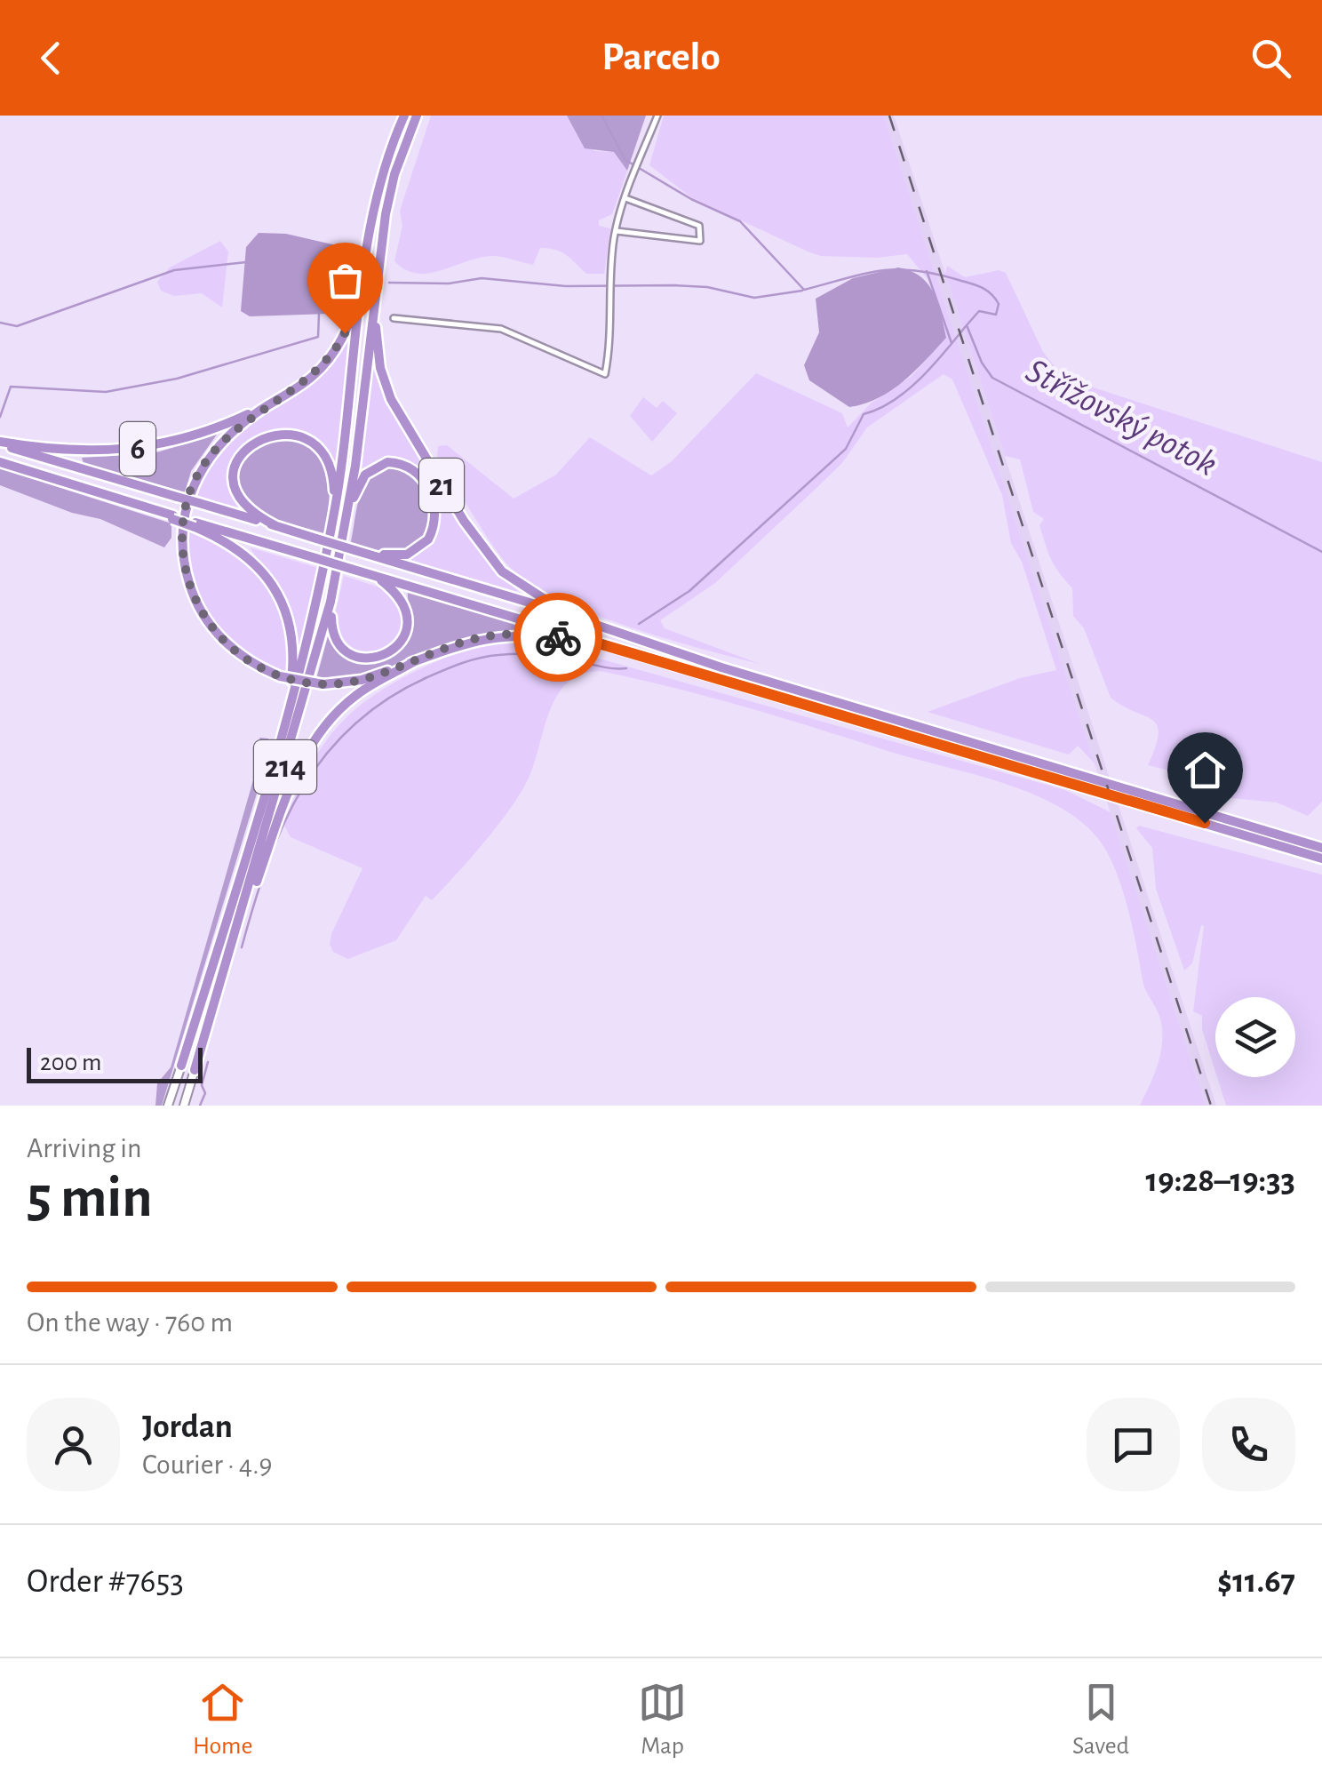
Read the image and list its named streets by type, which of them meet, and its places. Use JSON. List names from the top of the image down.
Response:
{
  "streets": {
    "highway": ["6", "21", "214"]
  },
  "crossings": [
    ["6", "21"],
    ["6", "214"],
    ["21", "214"]
  ],
  "water": ["Střížovský potok"],
  "scale_bar": "200 m",
  "page": {
    "header": "Parcelo",
    "scale": "200 m",
    "heading": ["5 min", "Arriving in", "19:28–19:33"],
    "panel": [
      "Jordan",
      "Courier · 4.9",
      "Order #7653",
      "$11.67"
    ],
    "bar": "On the way · 760 m",
    "tabs": ["Home", "Map", "Saved"]
  }
}
